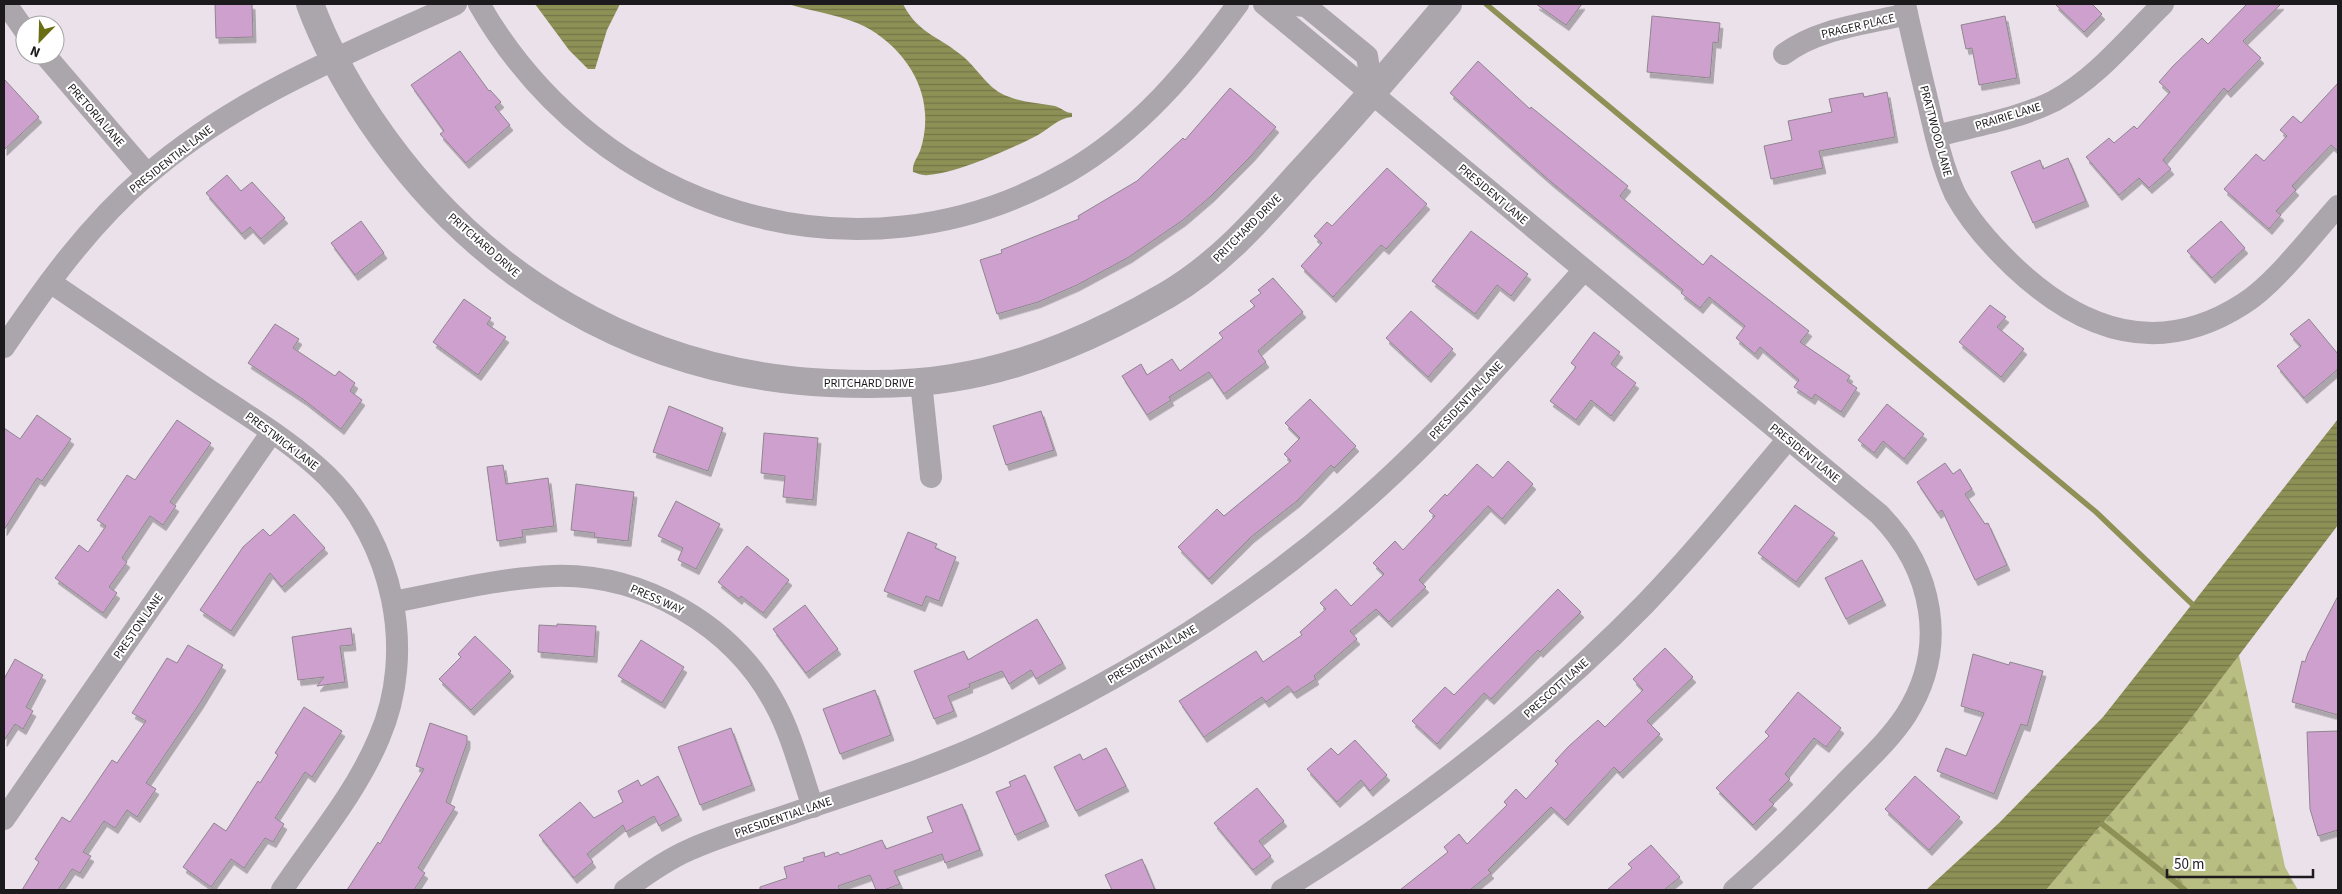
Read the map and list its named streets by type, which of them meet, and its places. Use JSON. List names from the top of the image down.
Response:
{
  "streets": {
    "street": [
      "PRAGER PLACE",
      "PRETORIA LANE",
      "PRAIRIE LANE",
      "PRATTWOOD LANE",
      "PRESIDENTIAL LANE",
      "PRESIDENT LANE",
      "PRITCHARD DRIVE",
      "PRESTWICK LANE",
      "PRESS WAY",
      "PRESTON LANE",
      "PRESCOTT LANE"
    ]
  },
  "crossings": [
    ["PRAGER PLACE", "PRATTWOOD LANE"],
    ["PRETORIA LANE", "PRESIDENTIAL LANE"],
    ["PRAIRIE LANE", "PRATTWOOD LANE"],
    ["PRESIDENTIAL LANE", "PRESIDENT LANE"],
    ["PRESIDENTIAL LANE", "PRITCHARD DRIVE"],
    ["PRESIDENTIAL LANE", "PRESTWICK LANE"],
    ["PRESIDENTIAL LANE", "PRESS WAY"],
    ["PRESIDENT LANE", "PRITCHARD DRIVE"],
    ["PRESIDENT LANE", "PRESCOTT LANE"],
    ["PRESTWICK LANE", "PRESS WAY"],
    ["PRESTWICK LANE", "PRESTON LANE"]
  ],
  "scale_bar": "50 m",
  "north": "bottom left"
}
